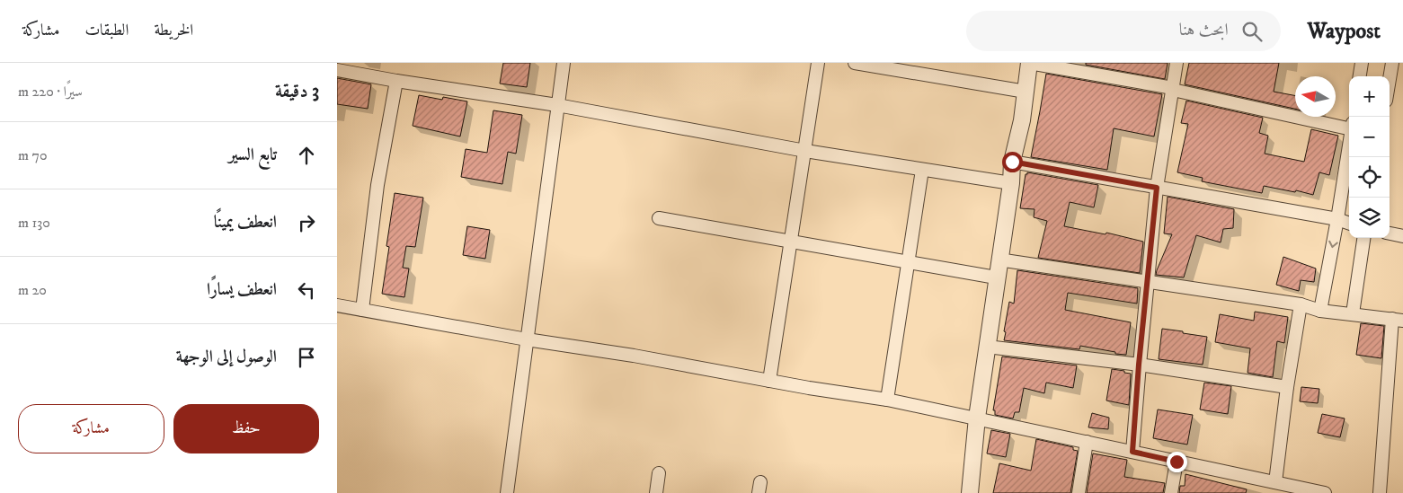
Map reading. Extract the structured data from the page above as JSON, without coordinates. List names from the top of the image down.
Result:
{
  "north": "left",
  "page": {
    "header": "Waypost",
    "search": "ابحث هنا",
    "nav": ["الخريطة", "الطبقات", "مشاركة"],
    "heading": ["3 دقيقة", "سيرًا · 220 m"],
    "map_buttons": ["+", "−"],
    "list": [
      ["تابع السير", "70 m"],
      ["انعطف يمينًا", "130 m"],
      ["انعطف يسارًا", "20 m"],
      "الوصول إلى الوجهة"
    ],
    "buttons": ["حفظ", "مشاركة"]
  }
}
